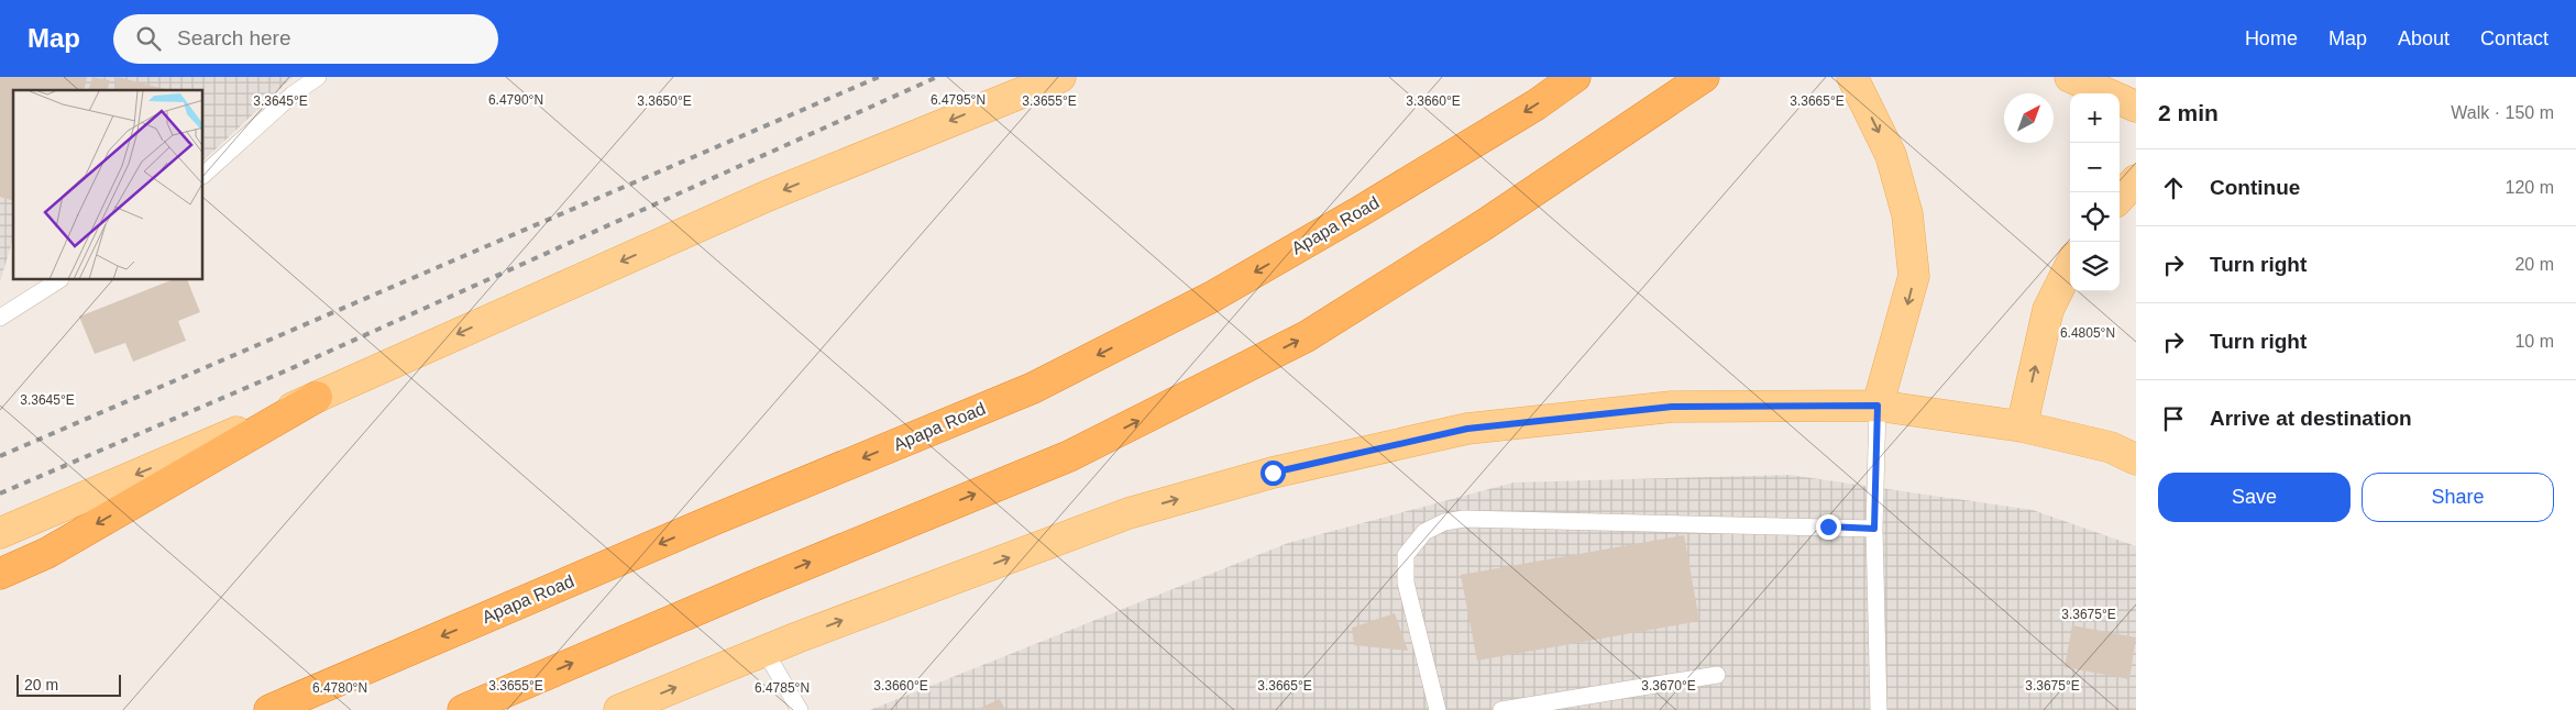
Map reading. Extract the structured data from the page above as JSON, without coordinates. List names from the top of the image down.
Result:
{
  "streets": {
    "highway": ["Apapa Road"]
  },
  "scale_bar": "20 m",
  "north": "top right",
  "page": {
    "header": "Map",
    "search": "Search here",
    "nav": [
      "Home",
      "Map",
      "About",
      "Contact"
    ],
    "heading": ["2 min", "Walk · 150 m"],
    "map_buttons": ["+", "−"],
    "list": [
      ["Continue", "120 m"],
      ["Turn right", "20 m"],
      ["Turn right", "10 m"],
      "Arrive at destination"
    ],
    "buttons": ["Save", "Share"],
    "scale": "20 m"
  },
  "coordinates": [
    "6.4790°N",
    "6.4795°N",
    "3.3665°E",
    "3.3655°E",
    "3.3660°E",
    "3.3645°E",
    "3.3650°E",
    "6.4805°N",
    "3.3675°E",
    "3.3670°E",
    "6.4780°N",
    "6.4785°N"
  ]
}
